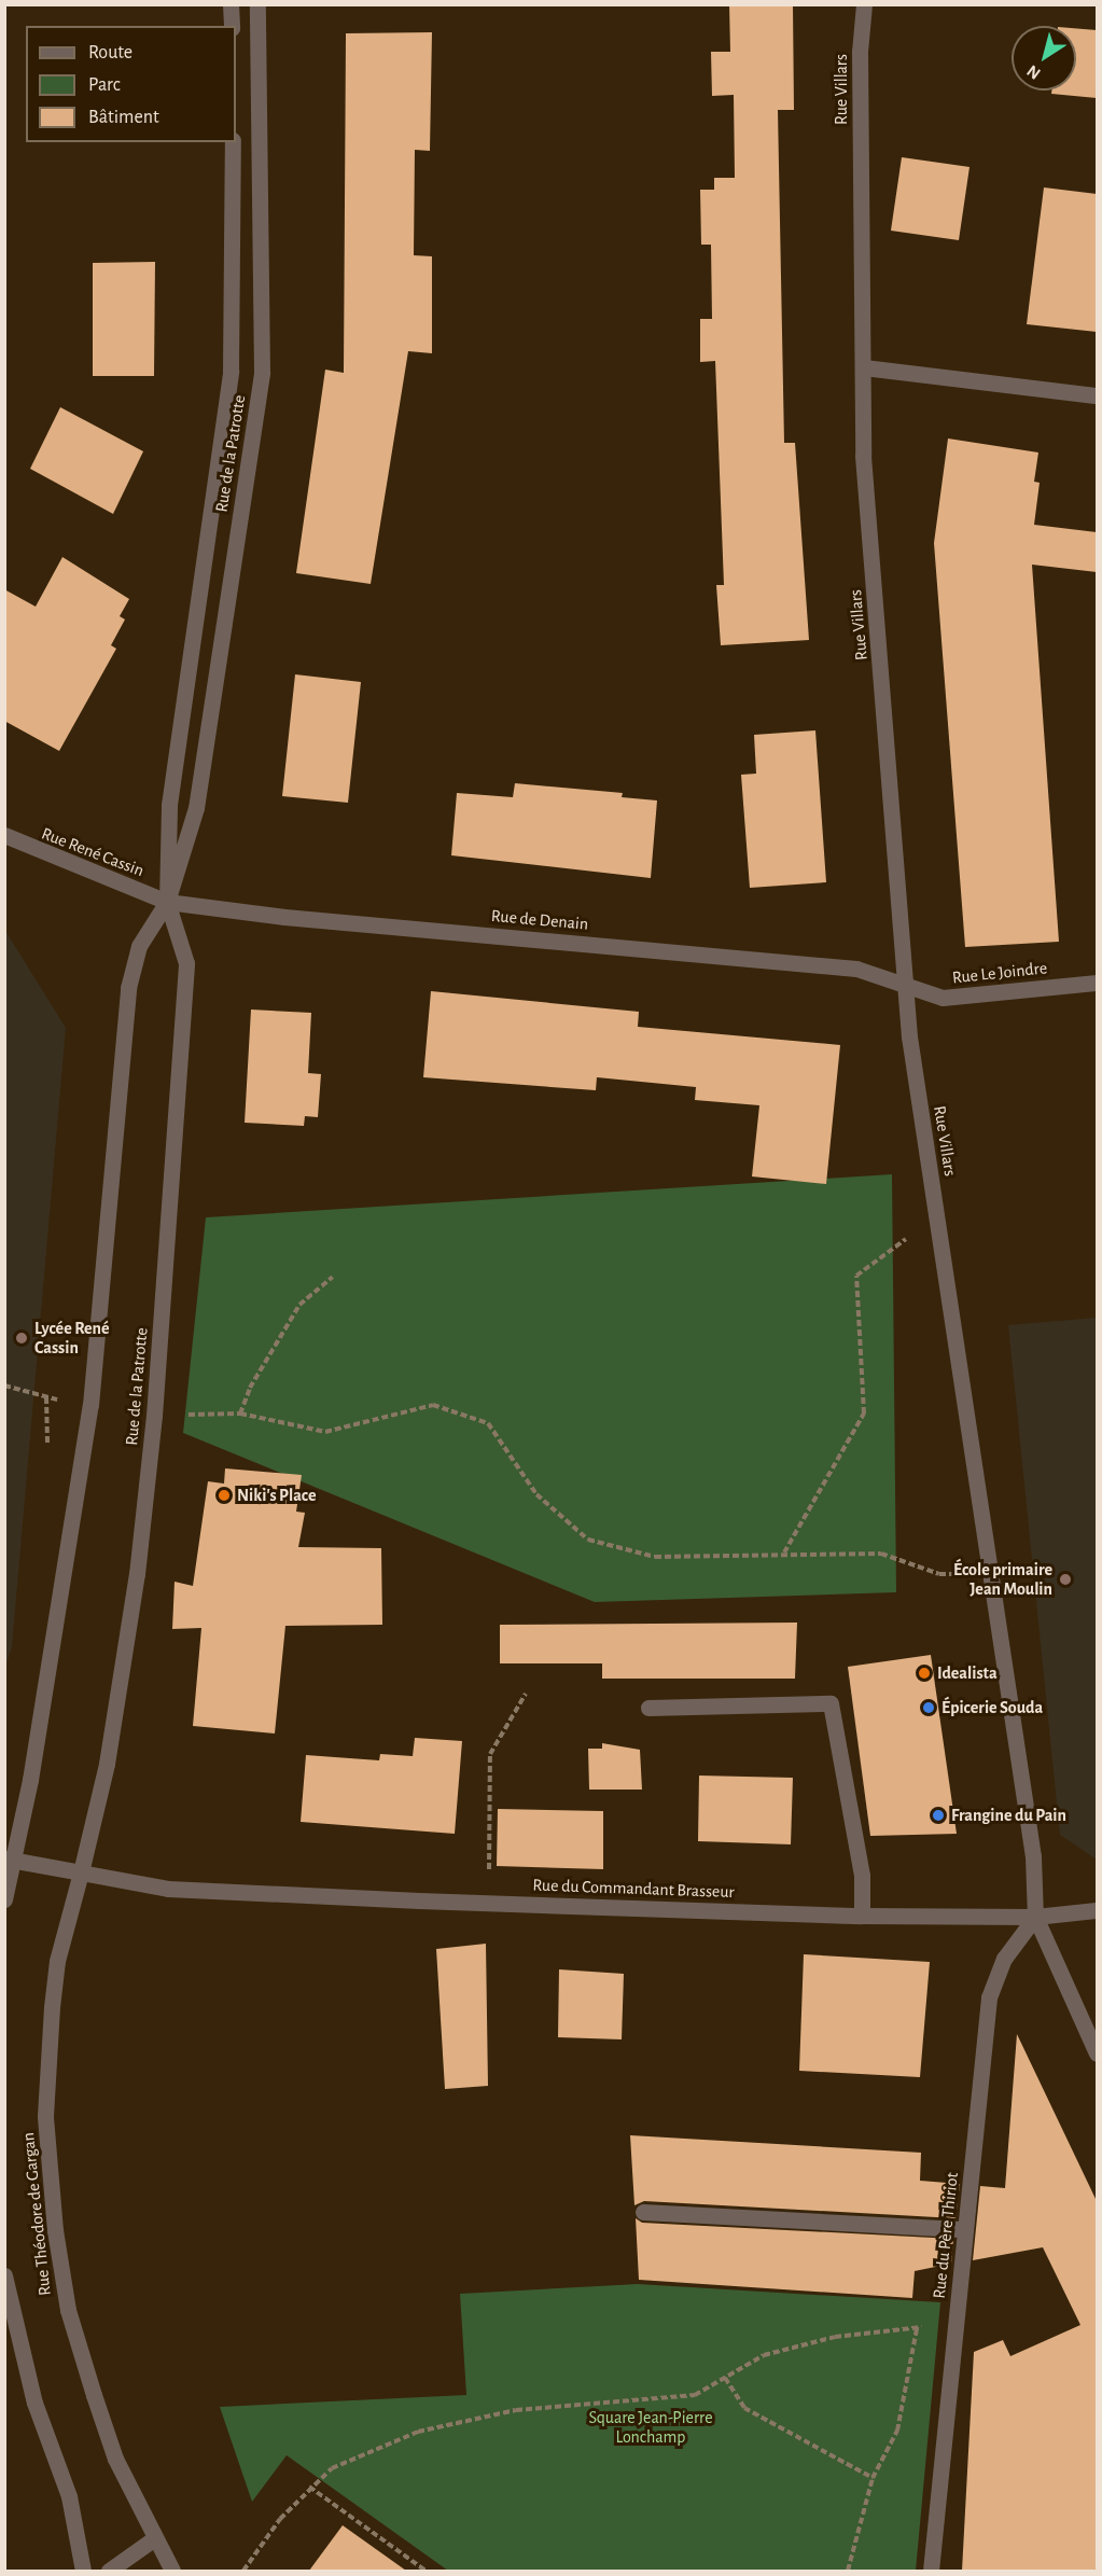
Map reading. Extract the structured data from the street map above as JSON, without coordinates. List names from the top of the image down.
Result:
{
  "streets": {
    "street": [
      "Rue Villars",
      "Rue de la Patrotte",
      "Rue René Cassin",
      "Rue de Denain",
      "Rue Le Joindre",
      "Rue du Commandant Brasseur",
      "Rue Théodore de Gargan",
      "Rue du Père Thiriot"
    ]
  },
  "crossings": [
    ["Rue Villars", "Rue de Denain"],
    ["Rue Villars", "Rue Le Joindre"],
    ["Rue Villars", "Rue du Commandant Brasseur"],
    ["Rue Villars", "Rue du Père Thiriot"],
    ["Rue de la Patrotte", "Rue René Cassin"],
    ["Rue de la Patrotte", "Rue de Denain"],
    ["Rue de la Patrotte", "Rue du Commandant Brasseur"],
    ["Rue de la Patrotte", "Rue Théodore de Gargan"],
    ["Rue René Cassin", "Rue de Denain"],
    ["Rue de Denain", "Rue Le Joindre"],
    ["Rue du Commandant Brasseur", "Rue Théodore de Gargan"],
    ["Rue du Commandant Brasseur", "Rue du Père Thiriot"]
  ],
  "parks": ["Square Jean-Pierre Lonchamp"],
  "places": [
    "Lycée René Cassin",
    "Niki's Place",
    "École primaire Jean Moulin",
    "Idealista",
    "Épicerie Souda",
    "Frangine du Pain"
  ],
  "legend": ["Route", "Parc", "Bâtiment"],
  "north": "bottom left"
}
